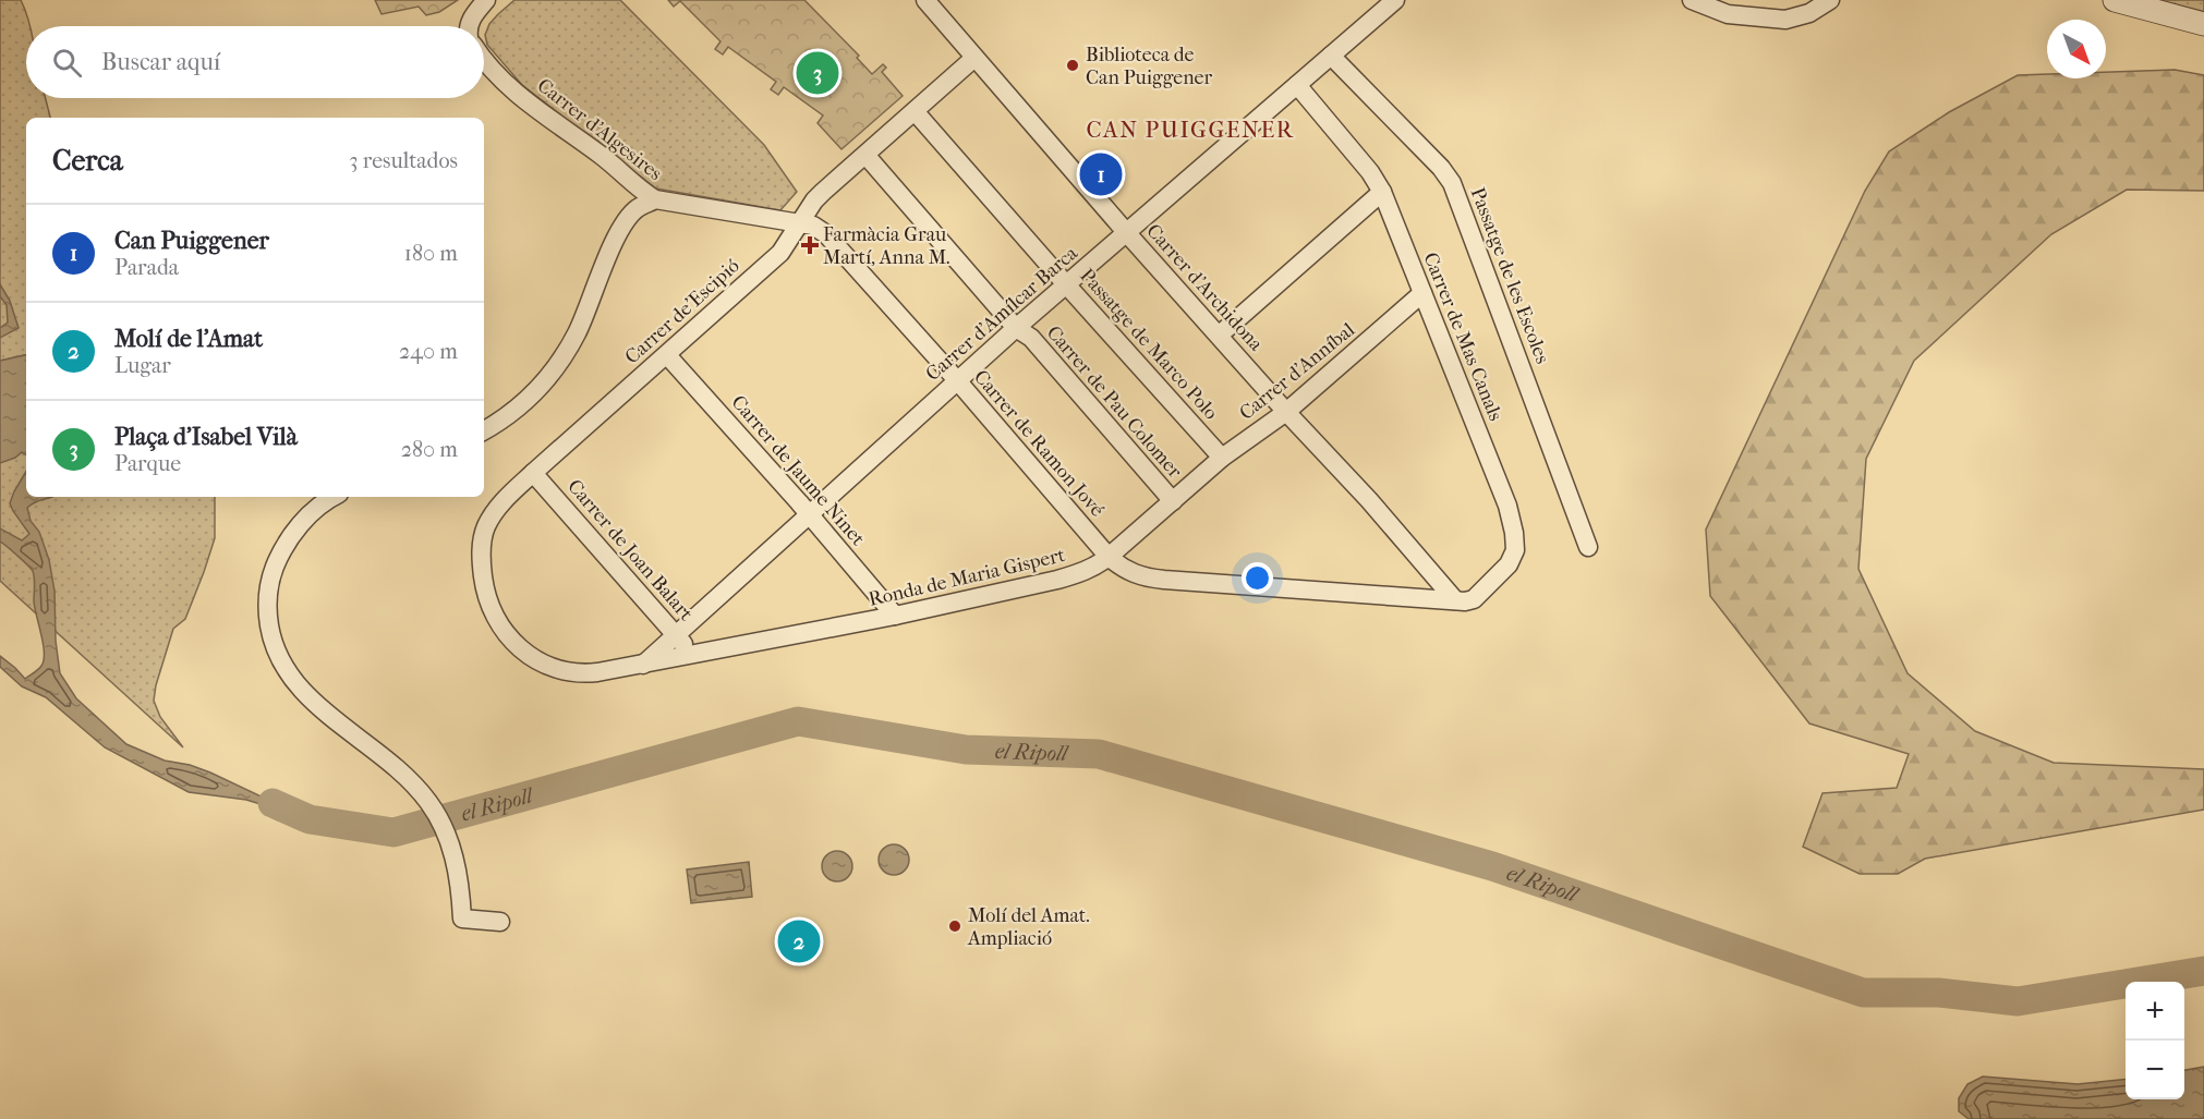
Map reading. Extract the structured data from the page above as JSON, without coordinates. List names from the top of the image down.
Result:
{
  "streets": {
    "street": [
      "Carrer d'Algesires",
      "Passatge de les Escoles",
      "Carrer d'Archidona",
      "Carrer de'Escipió",
      "Carrer d'Amílcar Barca",
      "Carrer de Mas Canals",
      "Passatge de Marco Polo",
      "Carrer d'Anníbal",
      "Carrer de Pau Colomer",
      "Carrer de Ramon Jové",
      "Carrer de Jaume Ninet",
      "Carrer de Joan Balart",
      "Ronda de Maria Gispert"
    ]
  },
  "crossings": [
    ["Carrer d'Algesires", "Carrer de'Escipió"],
    ["Carrer d'Algesires", "Carrer de Ramon Jové"],
    ["Passatge de les Escoles", "Carrer d'Amílcar Barca"],
    ["Carrer d'Archidona", "Carrer de'Escipió"],
    ["Carrer d'Archidona", "Carrer d'Amílcar Barca"],
    ["Carrer d'Archidona", "Carrer de Mas Canals"],
    ["Carrer d'Archidona", "Carrer d'Anníbal"],
    ["Carrer de'Escipió", "Passatge de Marco Polo"],
    ["Carrer de'Escipió", "Carrer de Pau Colomer"],
    ["Carrer de'Escipió", "Carrer de Ramon Jové"],
    ["Carrer de'Escipió", "Carrer de Jaume Ninet"],
    ["Carrer de'Escipió", "Carrer de Joan Balart"],
    ["Carrer de'Escipió", "Ronda de Maria Gispert"],
    ["Carrer d'Amílcar Barca", "Carrer de Mas Canals"],
    ["Carrer d'Amílcar Barca", "Passatge de Marco Polo"],
    ["Carrer d'Amílcar Barca", "Carrer de Pau Colomer"],
    ["Carrer d'Amílcar Barca", "Carrer de Ramon Jové"],
    ["Carrer d'Amílcar Barca", "Carrer de Jaume Ninet"],
    ["Carrer d'Amílcar Barca", "Carrer de Joan Balart"],
    ["Carrer d'Amílcar Barca", "Ronda de Maria Gispert"],
    ["Carrer de Mas Canals", "Carrer d'Anníbal"],
    ["Passatge de Marco Polo", "Carrer d'Anníbal"],
    ["Carrer d'Anníbal", "Carrer de Pau Colomer"],
    ["Carrer d'Anníbal", "Carrer de Ramon Jové"],
    ["Carrer d'Anníbal", "Ronda de Maria Gispert"],
    ["Carrer de Ramon Jové", "Ronda de Maria Gispert"],
    ["Carrer de Jaume Ninet", "Ronda de Maria Gispert"],
    ["Carrer de Joan Balart", "Ronda de Maria Gispert"]
  ],
  "districts": ["CAN PUIGGENER"],
  "water": ["el Ripoll"],
  "places": {
    "other": ["Biblioteca de Can Puiggener", "Molí del Amat. Ampliació"],
    "health": ["Farmàcia Grau Martí, Anna M."]
  },
  "north": "bottom right",
  "page": {
    "search": "Buscar aquí",
    "pins": ["3", "1", "2"],
    "heading": ["Cerca", "3 resultados"],
    "list": [
      {
        "mark": "1",
        "name": "Can Puiggener",
        "note": "Parada",
        "value": "180 m"
      },
      {
        "mark": "2",
        "name": "Molí de l'Amat",
        "note": "Lugar",
        "value": "240 m"
      },
      {
        "mark": "3",
        "name": "Plaça d'Isabel Vilà",
        "note": "Parque",
        "value": "280 m"
      }
    ],
    "map_buttons": ["+", "−"]
  }
}
